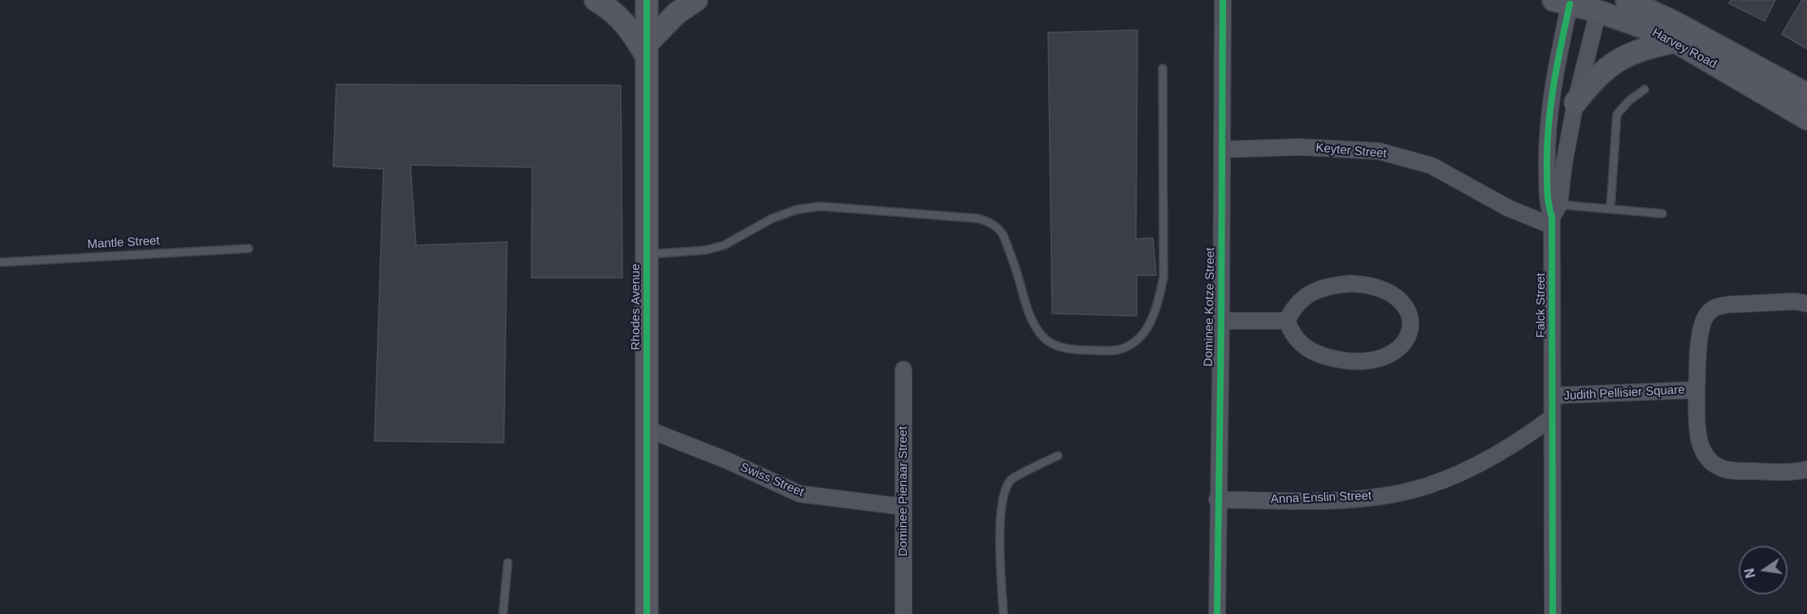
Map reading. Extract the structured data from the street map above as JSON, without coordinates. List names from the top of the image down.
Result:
{
  "streets": {
    "main road": ["Harvey Road", "Rhodes Avenue"],
    "street": [
      "Keyter Street",
      "Falck Street",
      "Dominee Kotze Street",
      "Judith Pellisier Square",
      "Swiss Street",
      "Dominee Pienaar Street",
      "Anna Enslin Street"
    ],
    "lane": ["Mantle Street"]
  },
  "crossings": [
    ["Harvey Road", "Falck Street"],
    ["Keyter Street", "Falck Street"],
    ["Keyter Street", "Dominee Kotze Street"],
    ["Falck Street", "Judith Pellisier Square"],
    ["Falck Street", "Anna Enslin Street"],
    ["Rhodes Avenue", "Swiss Street"],
    ["Dominee Kotze Street", "Anna Enslin Street"],
    ["Swiss Street", "Dominee Pienaar Street"]
  ],
  "north": "left"
}
